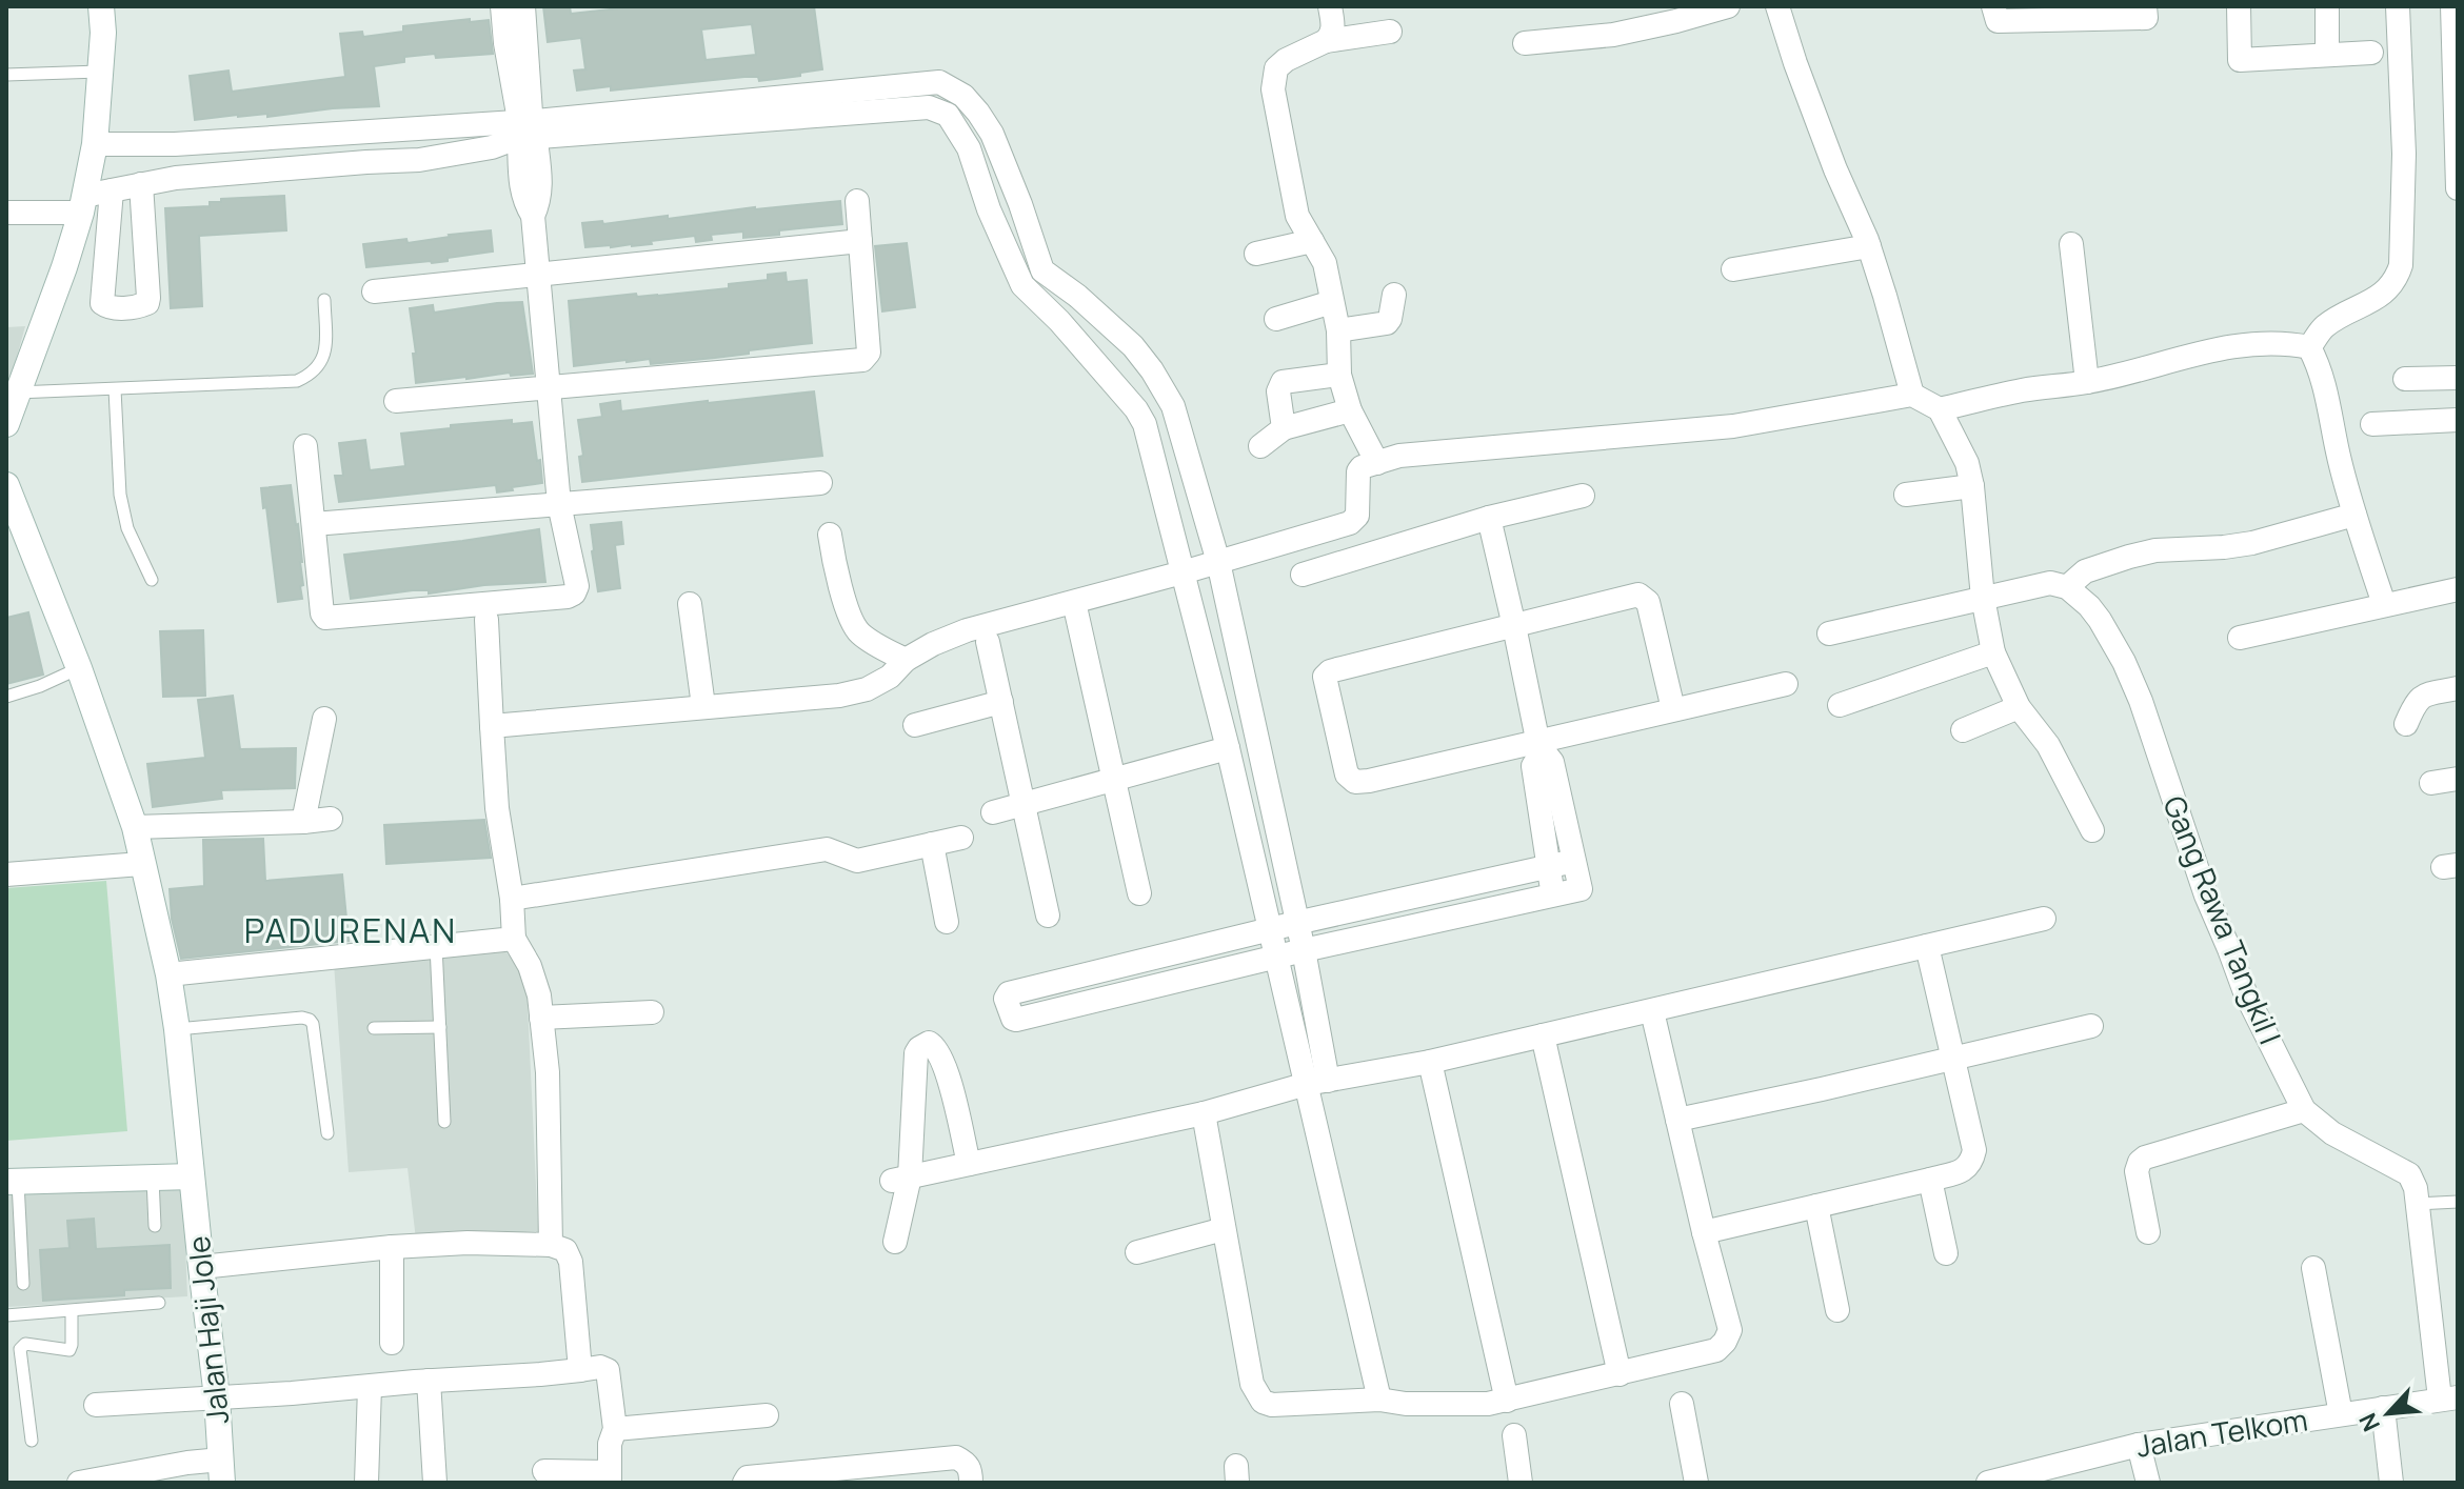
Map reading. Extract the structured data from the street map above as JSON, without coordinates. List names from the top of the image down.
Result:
{
  "streets": {
    "main road": ["Jalan Haji Jole"],
    "street": ["Gang Rawa Tangkil I", "Jalan Telkom"]
  },
  "crossings": [
    ["Gang Rawa Tangkil I", "Jalan Telkom"]
  ],
  "districts": ["PADURENAN"],
  "north": "bottom left"
}
